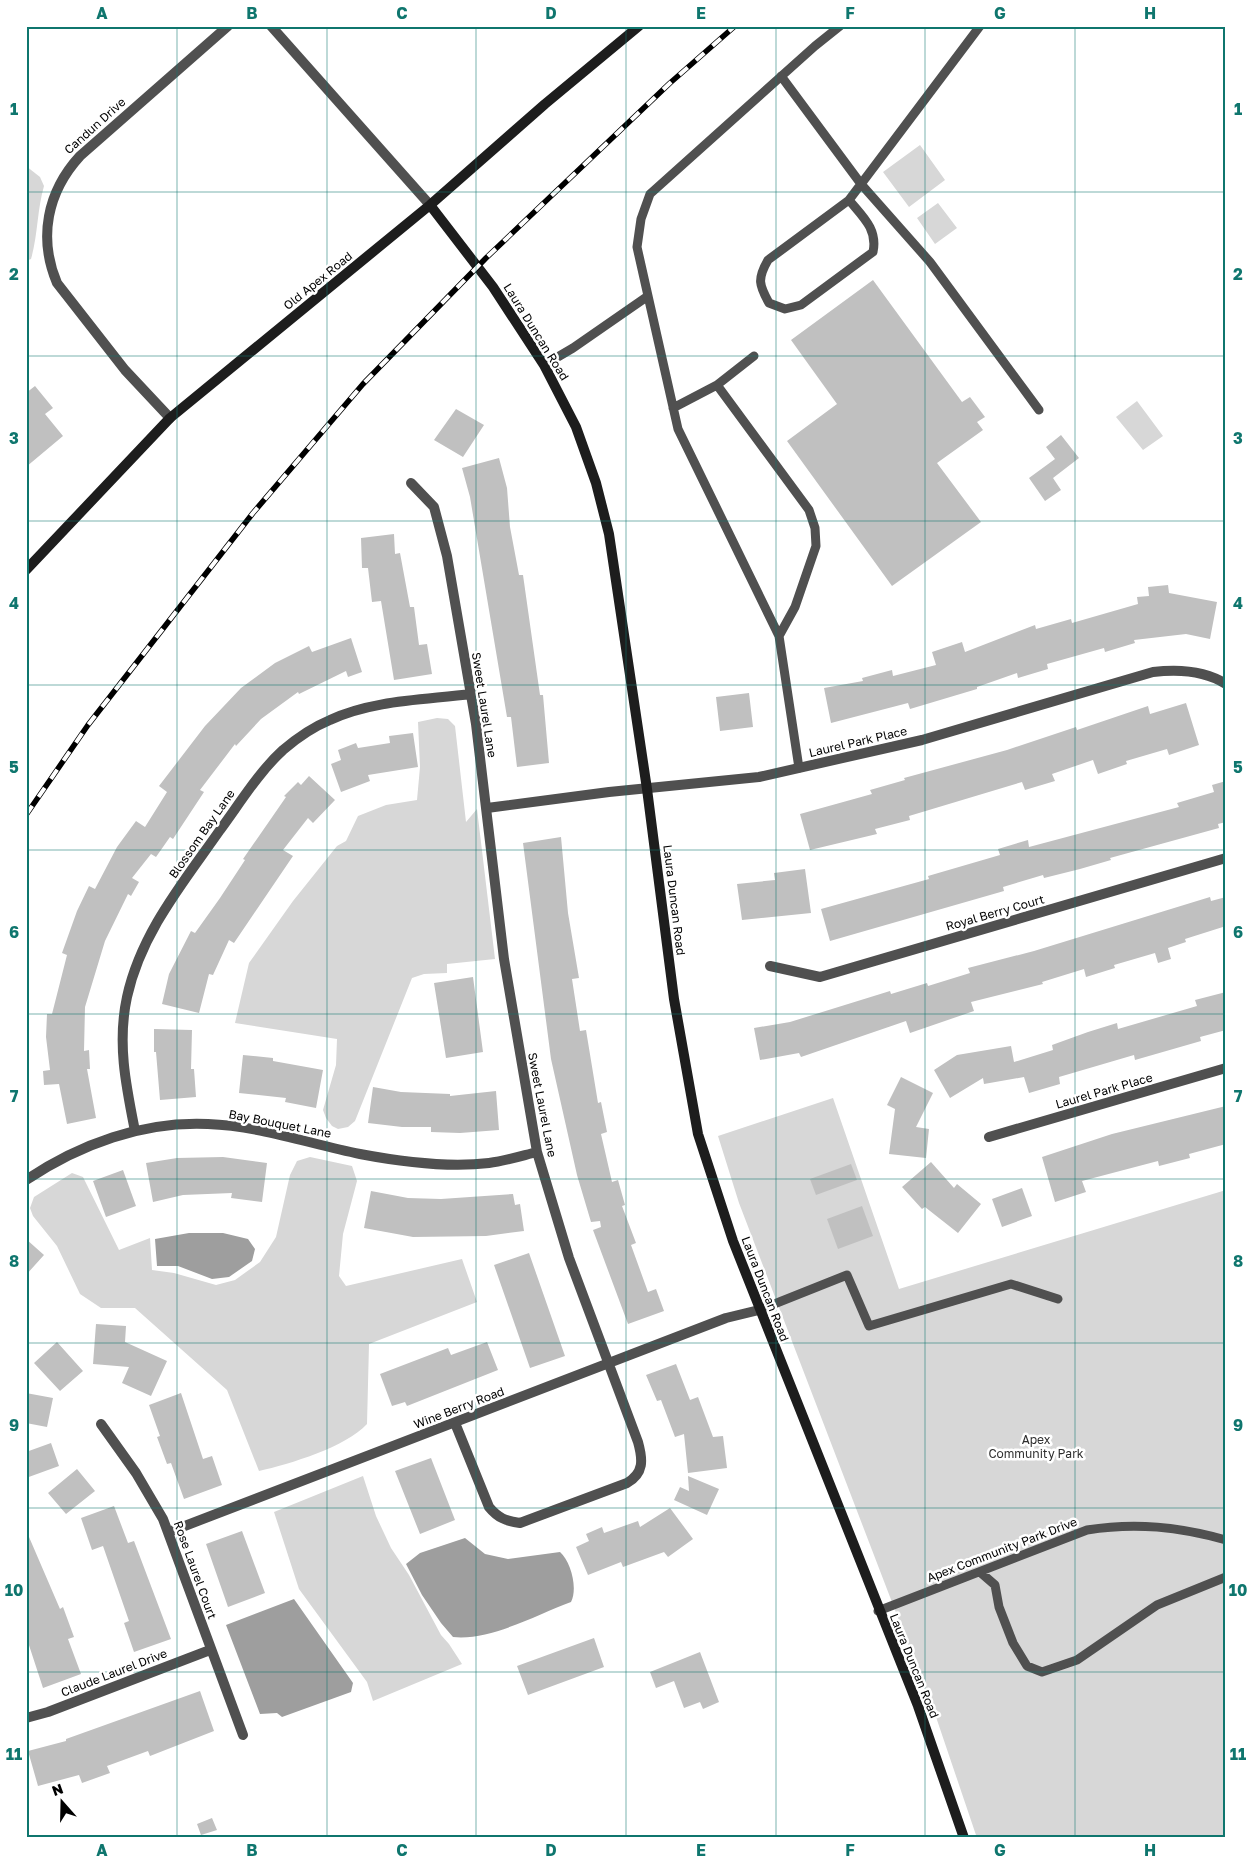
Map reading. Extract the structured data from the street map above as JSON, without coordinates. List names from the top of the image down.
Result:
{
  "streets": {
    "street": [
      "Candun Drive",
      "Old Apex Road",
      "Laura Duncan Road",
      "Sweet Laurel Lane",
      "Laurel Park Place",
      "Blossom Bay Lane",
      "Royal Berry Court",
      "Bay Bouquet Lane",
      "Wine Berry Road",
      "Rose Laurel Court",
      "Claude Laurel Drive"
    ],
    "lane": ["Apex Community Park Drive"]
  },
  "crossings": [
    ["Candun Drive", "Old Apex Road"],
    ["Old Apex Road", "Laura Duncan Road"],
    ["Laura Duncan Road", "Laurel Park Place"],
    ["Laura Duncan Road", "Wine Berry Road"],
    ["Laura Duncan Road", "Apex Community Park Drive"],
    ["Sweet Laurel Lane", "Laurel Park Place"],
    ["Sweet Laurel Lane", "Blossom Bay Lane"],
    ["Sweet Laurel Lane", "Bay Bouquet Lane"],
    ["Sweet Laurel Lane", "Wine Berry Road"],
    ["Blossom Bay Lane", "Bay Bouquet Lane"],
    ["Wine Berry Road", "Rose Laurel Court"],
    ["Rose Laurel Court", "Claude Laurel Drive"]
  ],
  "parks": ["Apex Community Park"],
  "north": "top",
  "grid": {
    "columns": [
      "A",
      "B",
      "C",
      "D",
      "E",
      "F",
      "G",
      "H"
    ],
    "rows": [
      "1",
      "2",
      "3",
      "4",
      "5",
      "6",
      "7",
      "8",
      "9",
      "10",
      "11"
    ]
  }
}
